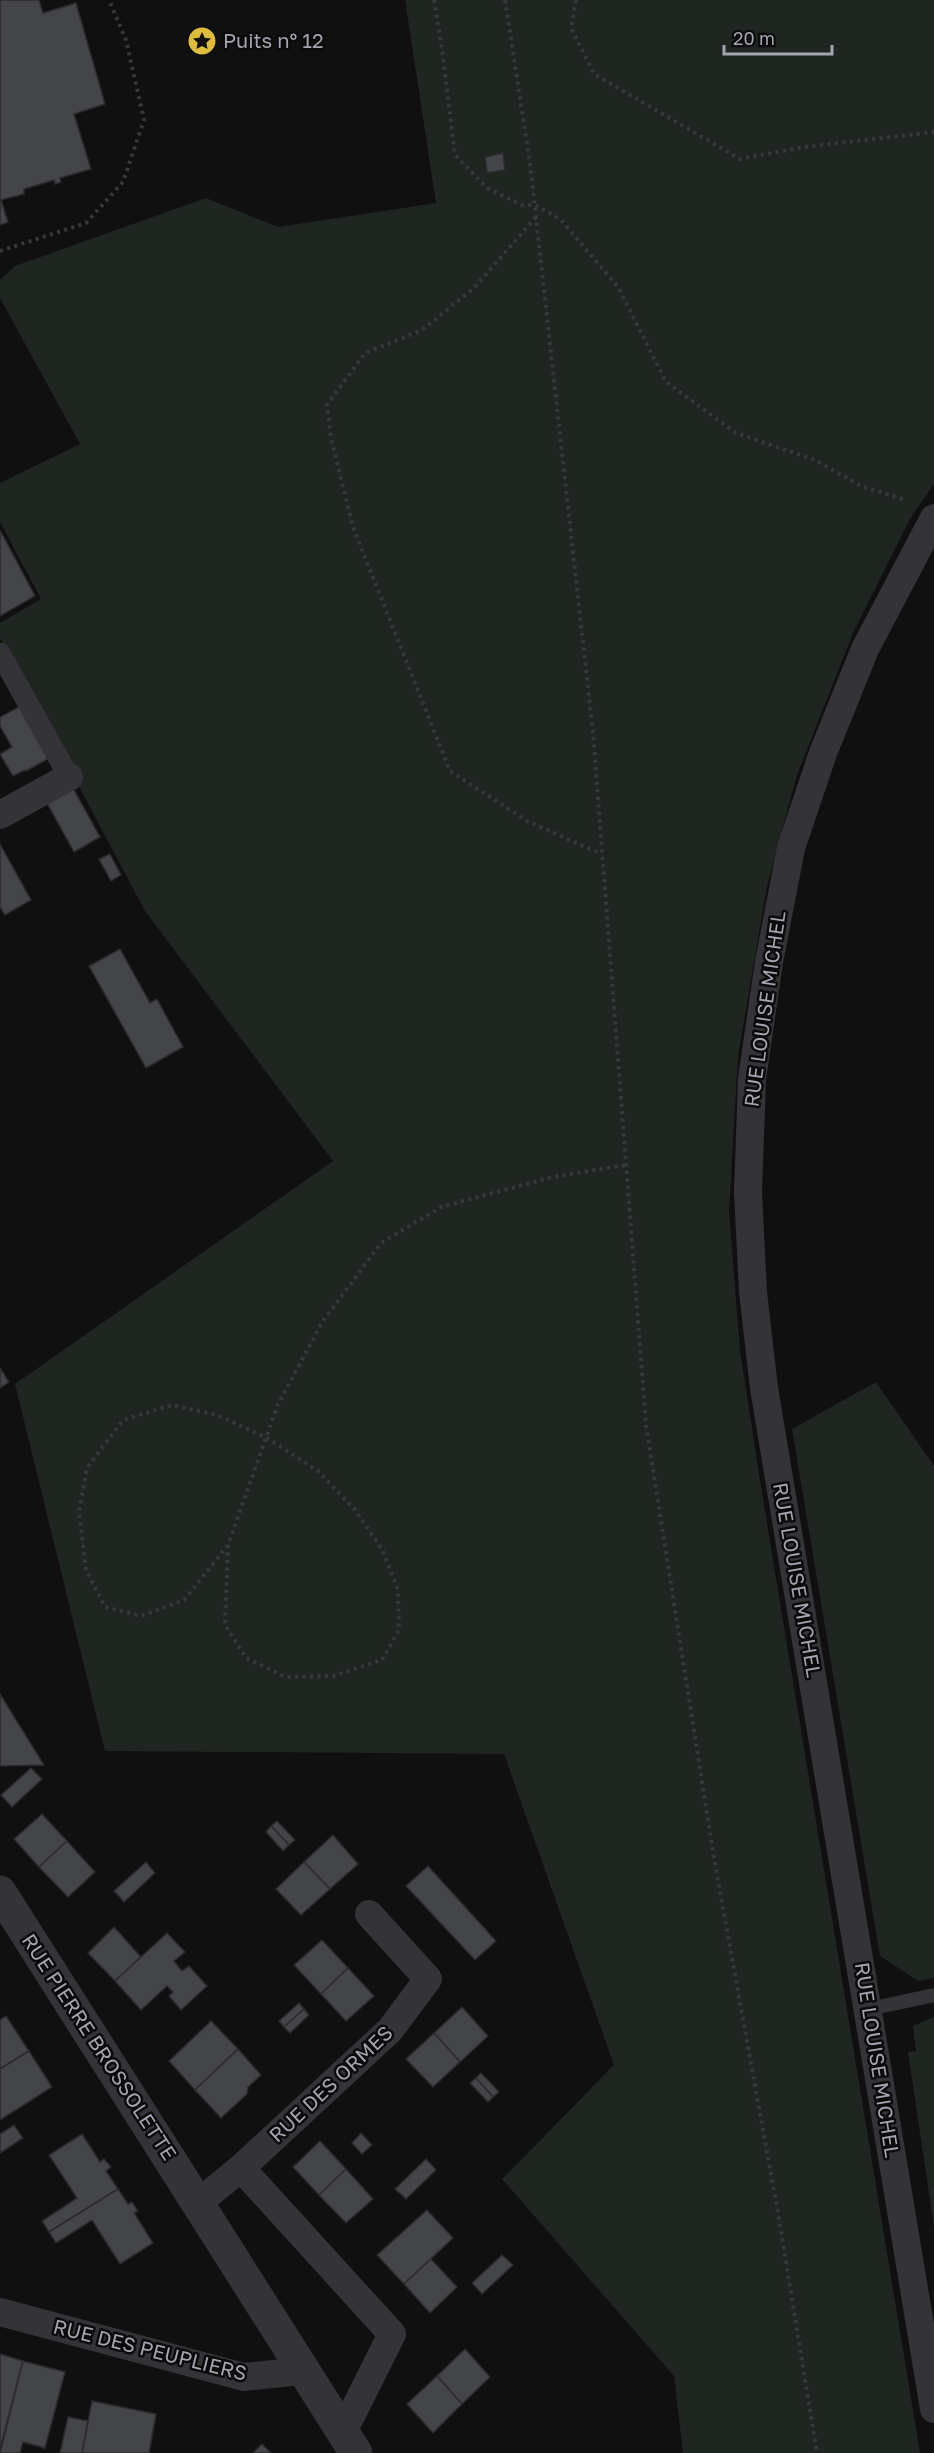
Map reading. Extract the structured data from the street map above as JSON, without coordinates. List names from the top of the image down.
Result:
{
  "streets": {
    "street": [
      "RUE LOUISE MICHEL",
      "RUE PIERRE BROSSOLETTE",
      "RUE DES ORMES",
      "RUE DES PEUPLIERS"
    ]
  },
  "crossings": [
    ["RUE PIERRE BROSSOLETTE", "RUE DES ORMES"],
    ["RUE PIERRE BROSSOLETTE", "RUE DES PEUPLIERS"]
  ],
  "places": {
    "place": ["Puits n° 12"]
  },
  "scale_bar": "20 m"
}
